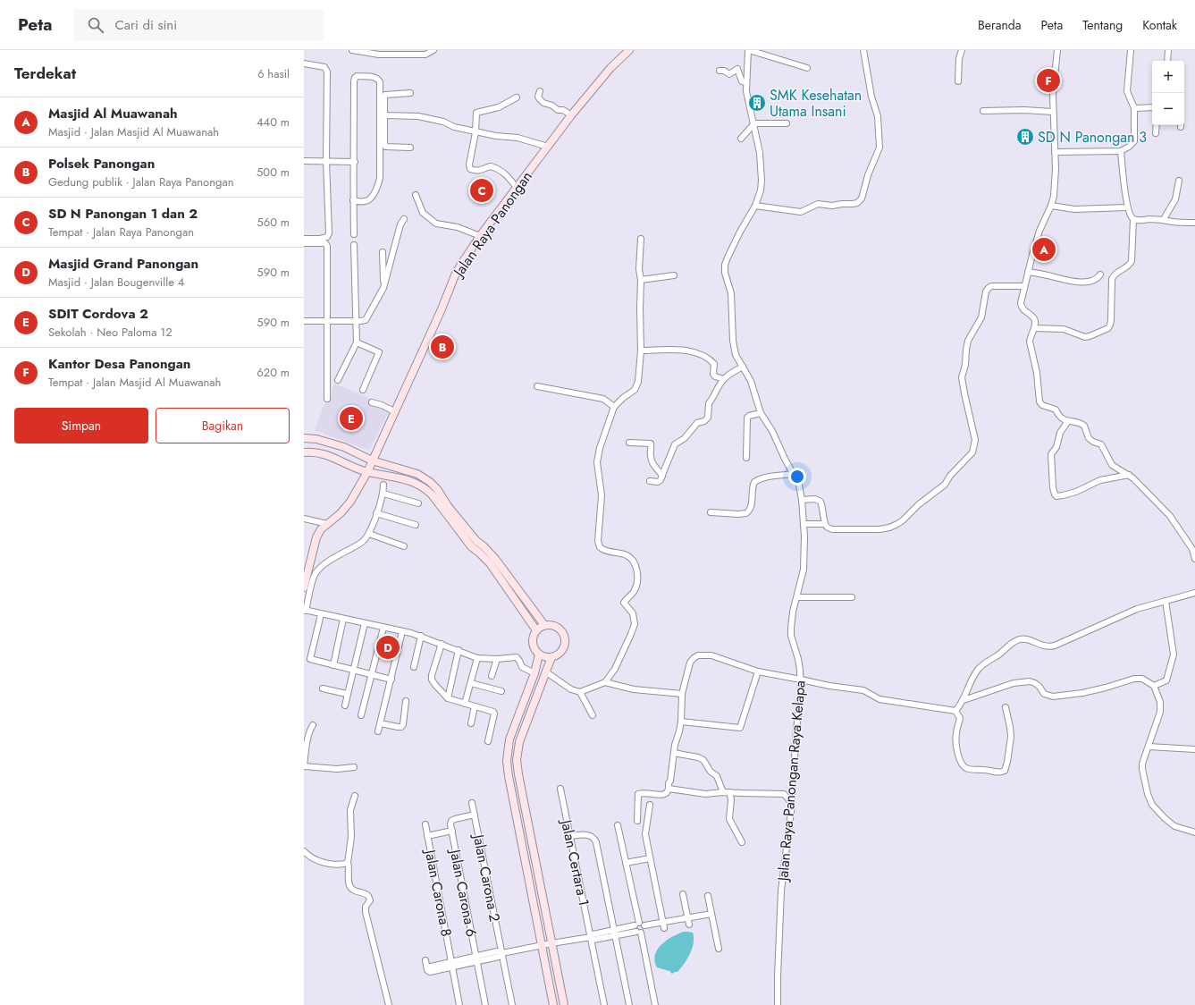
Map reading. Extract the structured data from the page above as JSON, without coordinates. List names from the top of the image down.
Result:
{
  "streets": {
    "street": [
      "Jalan Raya Panongan",
      "Jalan Raya Panongan Raya Kelapa",
      "Jalan Certara 1",
      "Jalan Carona 2",
      "Jalan Carona 8",
      "Jalan Carona 6"
    ]
  },
  "places": {
    "building": ["SMK Kesehatan Utama Insani", "SD N Panongan 3"]
  },
  "page": {
    "header": "Peta",
    "search": "Cari di sini",
    "nav": [
      "Beranda",
      "Peta",
      "Tentang",
      "Kontak"
    ],
    "heading": ["Terdekat", "6 hasil"],
    "map_buttons": ["+", "−"],
    "pins": [
      "F",
      "C",
      "A",
      "B",
      "E",
      "D"
    ],
    "list": [
      {
        "mark": "A",
        "name": "Masjid Al Muawanah",
        "note": "Masjid · Jalan Masjid Al Muawanah",
        "value": "440 m"
      },
      {
        "mark": "B",
        "name": "Polsek Panongan",
        "note": "Gedung publik · Jalan Raya Panongan",
        "value": "500 m"
      },
      {
        "mark": "C",
        "name": "SD N Panongan 1 dan 2",
        "note": "Tempat · Jalan Raya Panongan",
        "value": "560 m"
      },
      {
        "mark": "D",
        "name": "Masjid Grand Panongan",
        "note": "Masjid · Jalan Bougenville 4",
        "value": "590 m"
      },
      {
        "mark": "E",
        "name": "SDIT Cordova 2",
        "note": "Sekolah · Neo Paloma 12",
        "value": "590 m"
      },
      {
        "mark": "F",
        "name": "Kantor Desa Panongan",
        "note": "Tempat · Jalan Masjid Al Muawanah",
        "value": "620 m"
      }
    ],
    "buttons": ["Simpan", "Bagikan"]
  }
}
